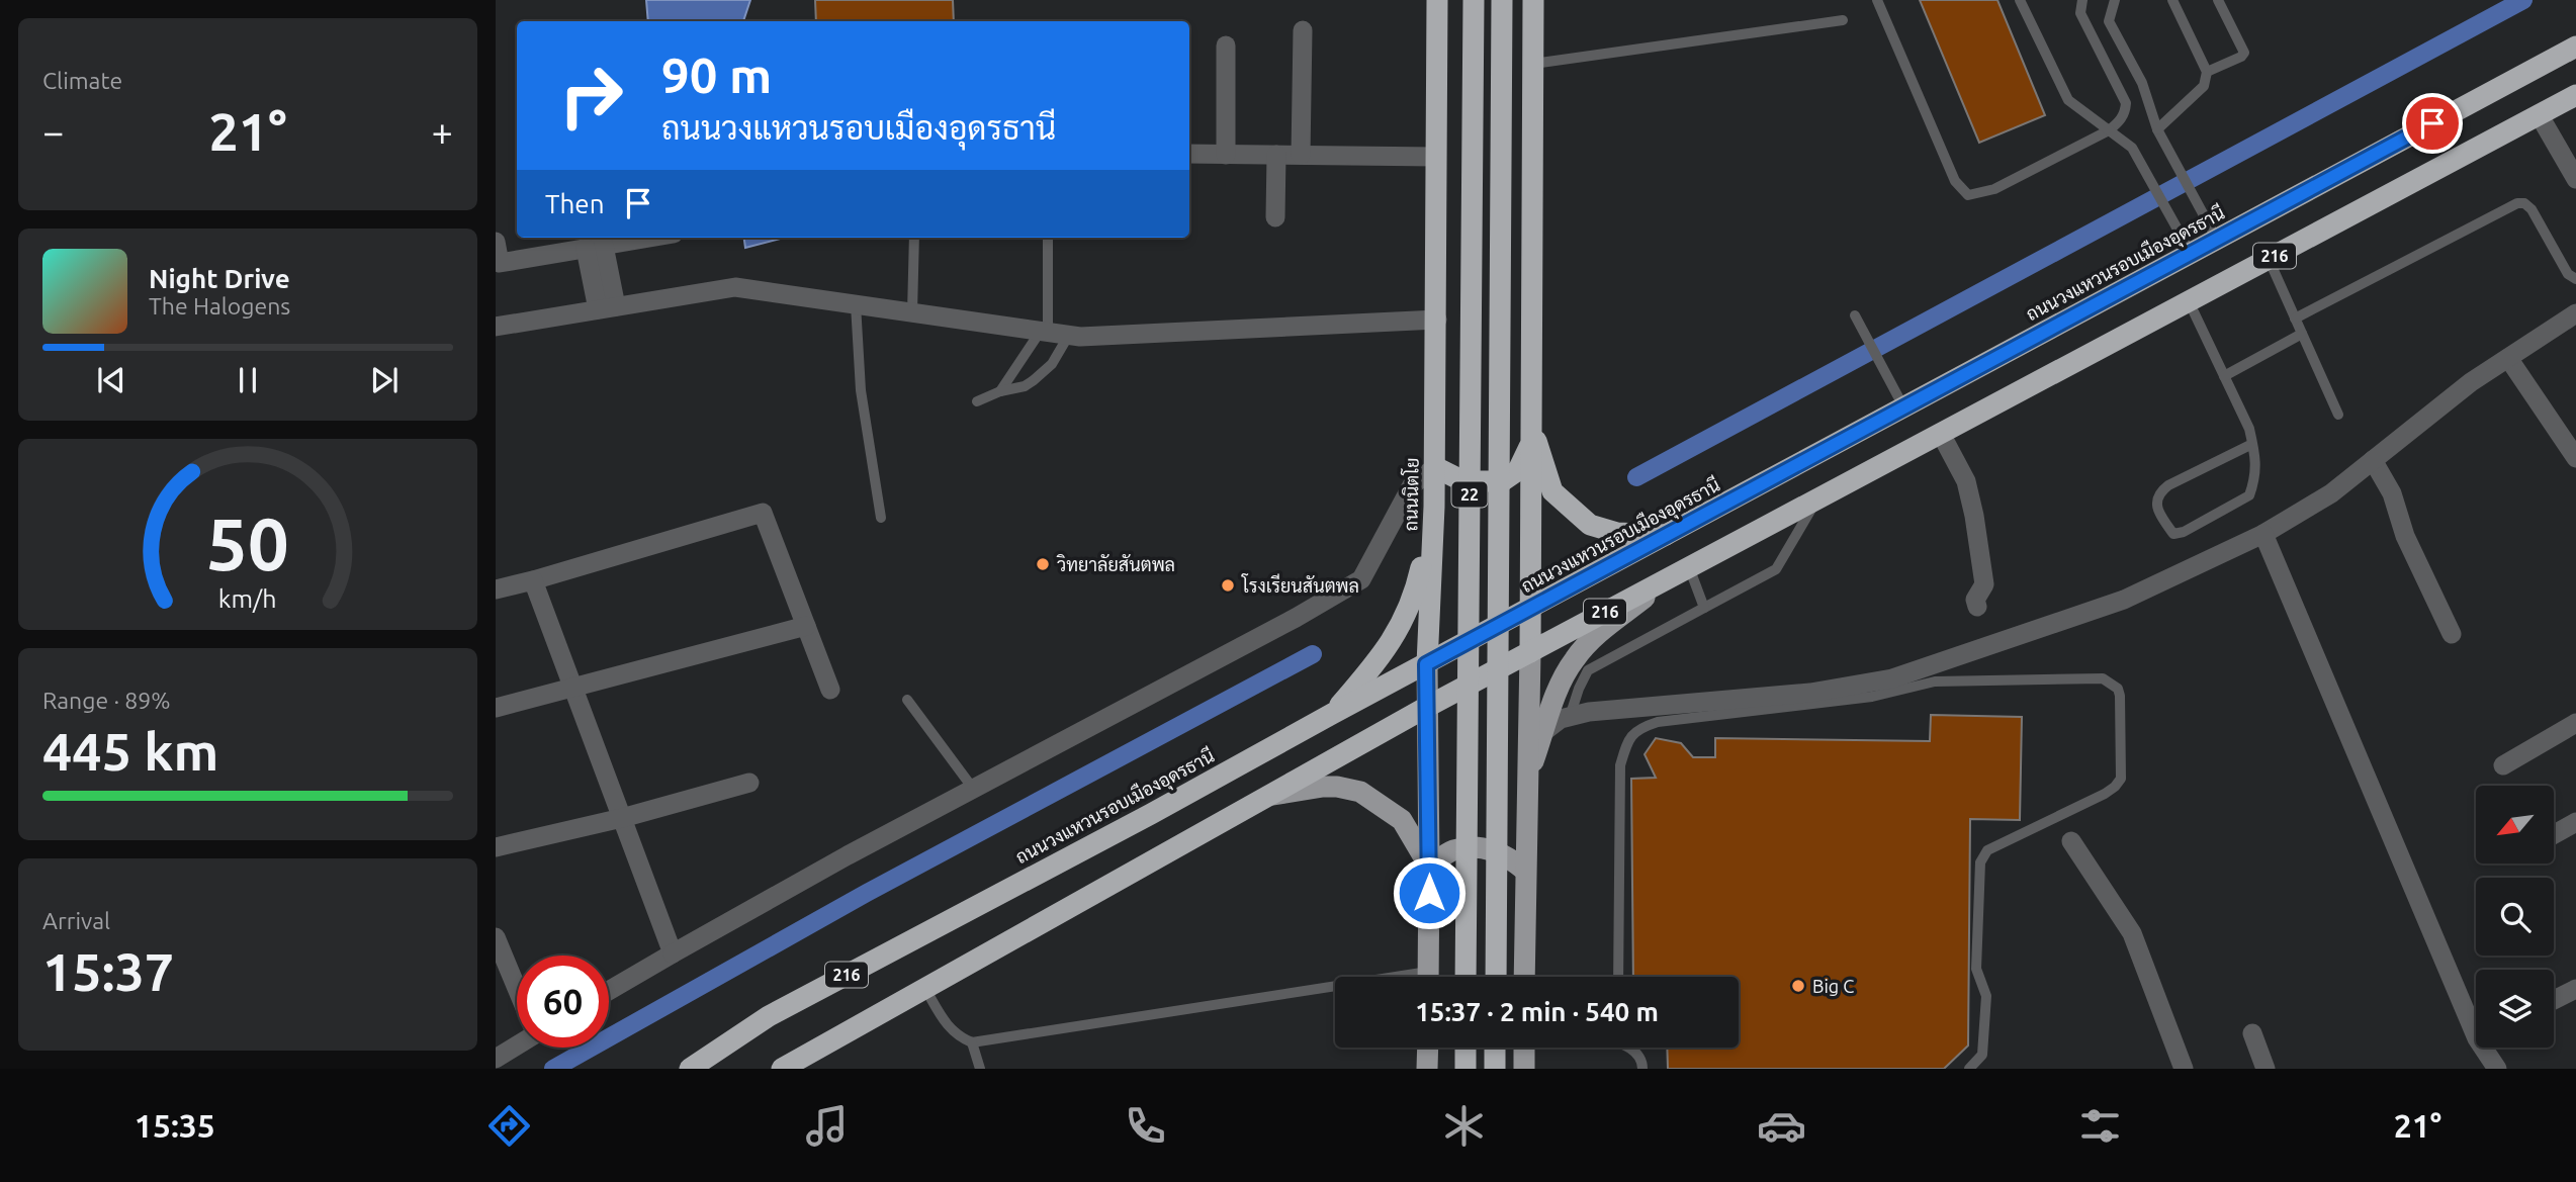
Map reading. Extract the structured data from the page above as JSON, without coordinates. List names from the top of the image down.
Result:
{
  "streets": {
    "highway": [
      "216",
      "ถนนวงแหวนรอบเมืองอุดรธานี",
      "ถนนนิตโย",
      "22"
    ]
  },
  "crossings": [
    ["216", "ถนนนิตโย"],
    ["ถนนวงแหวนรอบเมืองอุดรธานี", "ถนนนิตโย"]
  ],
  "places": ["วิทยาลัยสันตพล", "โรงเรียนสันตพล", "Big C"],
  "north": "bottom left",
  "page": {
    "tile": [
      "Climate",
      ["Range · 89%", "445 km"],
      ["Arrival", "15:37"]
    ],
    "turn": ["90 m", "ถนนวงแหวนรอบเมืองอุดรธานี"],
    "heat": ["−", "21°", "+"],
    "then": "Then",
    "song": ["Night Drive", "The Halogens"],
    "limit": "60",
    "trip": "15:37 · 2 min · 540 m",
    "tabs": ["15:35", "21°"],
    "gauge": ["50", "km/h"]
  }
}
